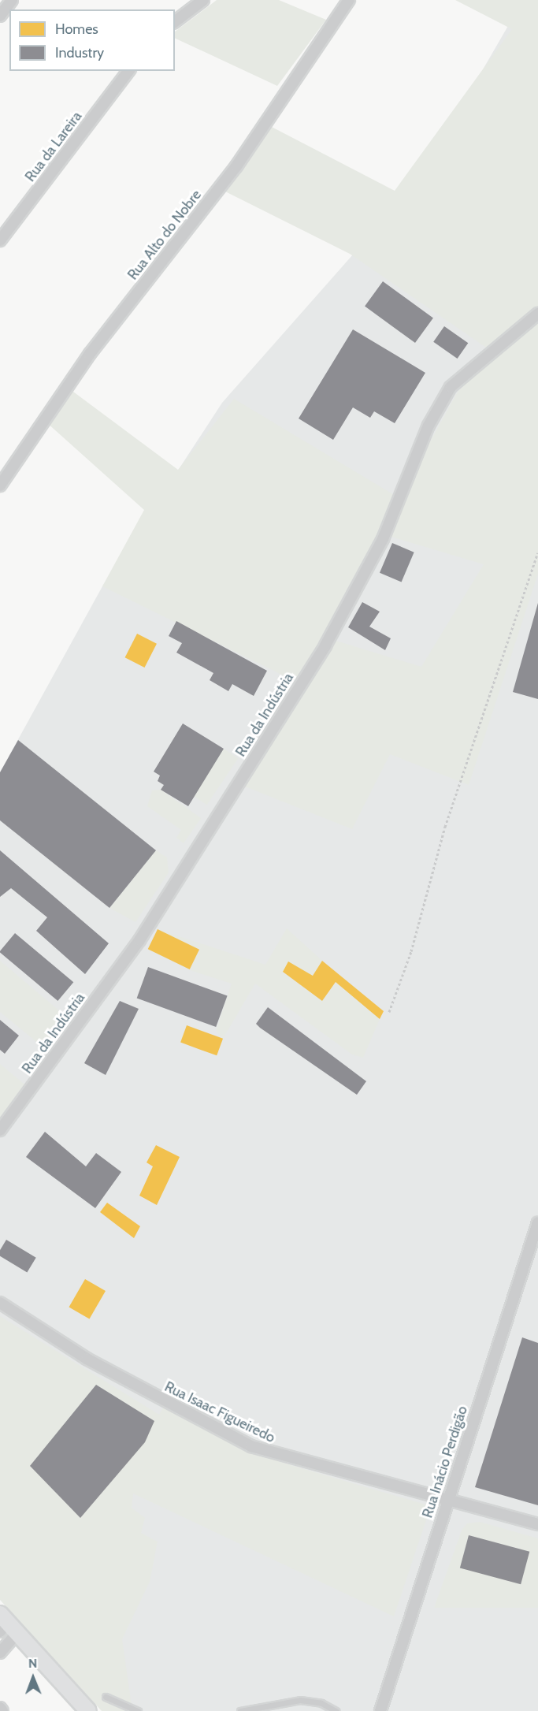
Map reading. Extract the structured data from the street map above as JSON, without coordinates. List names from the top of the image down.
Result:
{
  "streets": {
    "street": [
      "Rua da Lareira",
      "Rua Alto do Nobre",
      "Rua da Indústria",
      "Rua Isaac Figueiredo",
      "Rua Inácio Perdigão"
    ]
  },
  "crossings": [
    ["Rua Isaac Figueiredo", "Rua Inácio Perdigão"]
  ],
  "legend": ["Homes", "Industry"],
  "north": "top"
}
